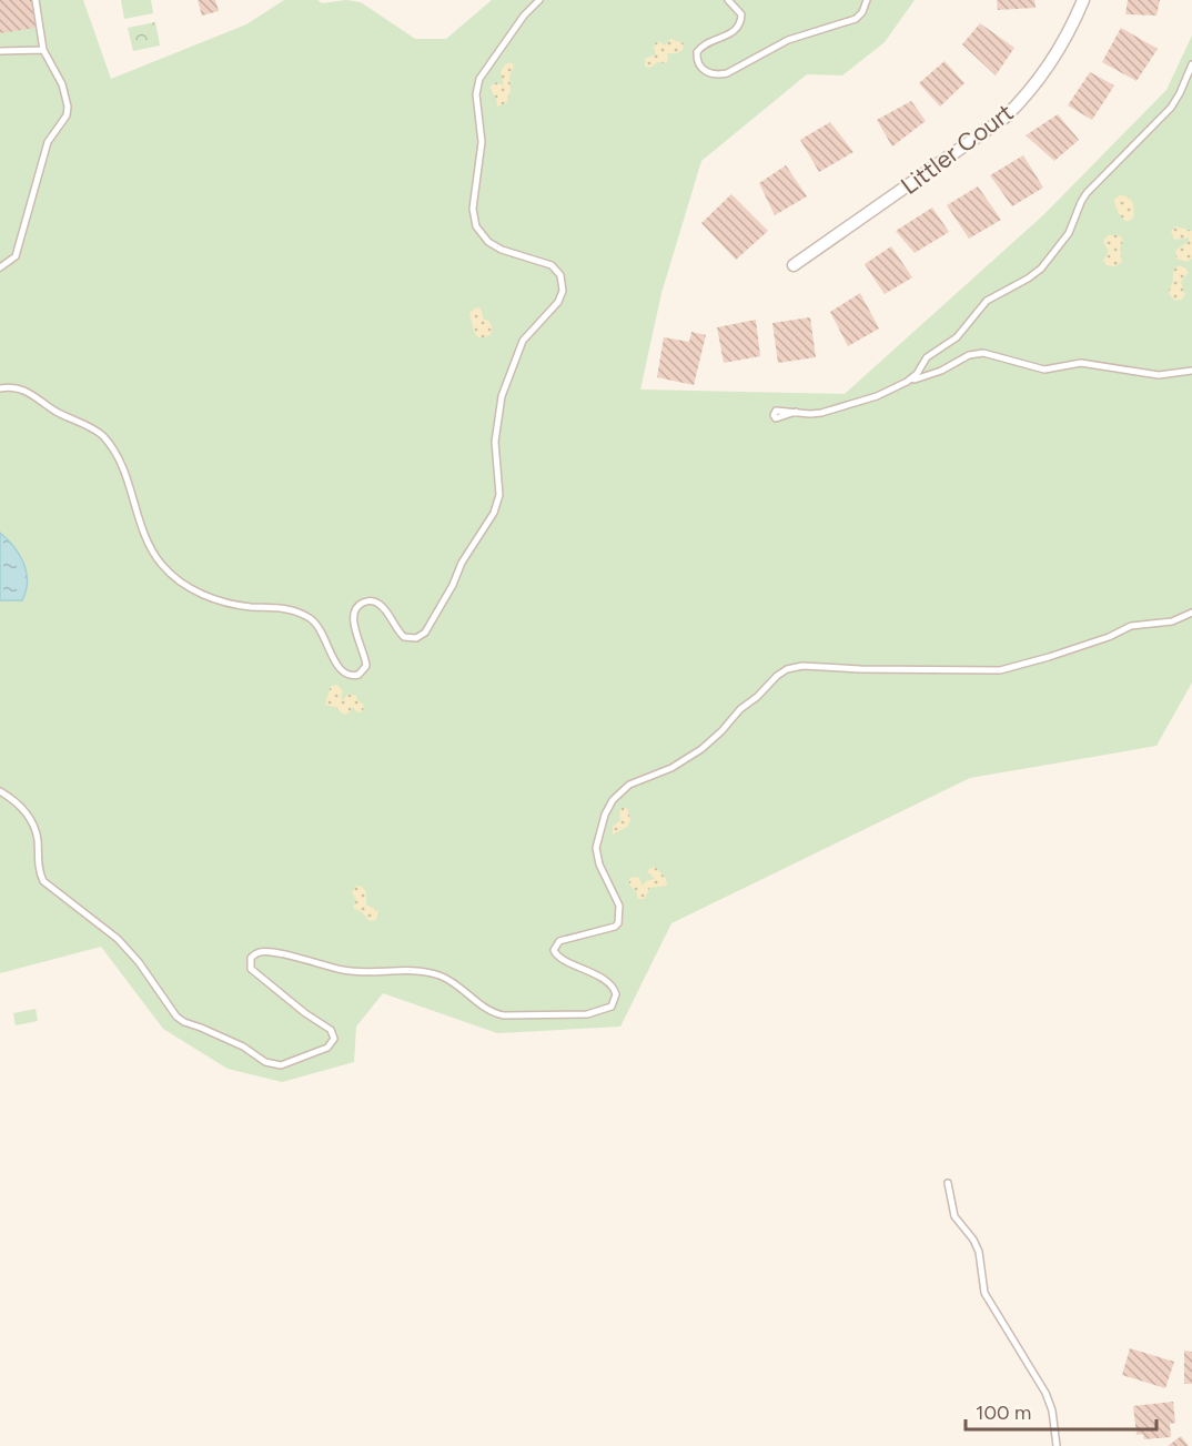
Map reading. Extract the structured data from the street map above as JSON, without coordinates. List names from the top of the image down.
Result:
{
  "streets": {
    "street": ["Littler Court"]
  },
  "scale_bar": "100 m"
}
